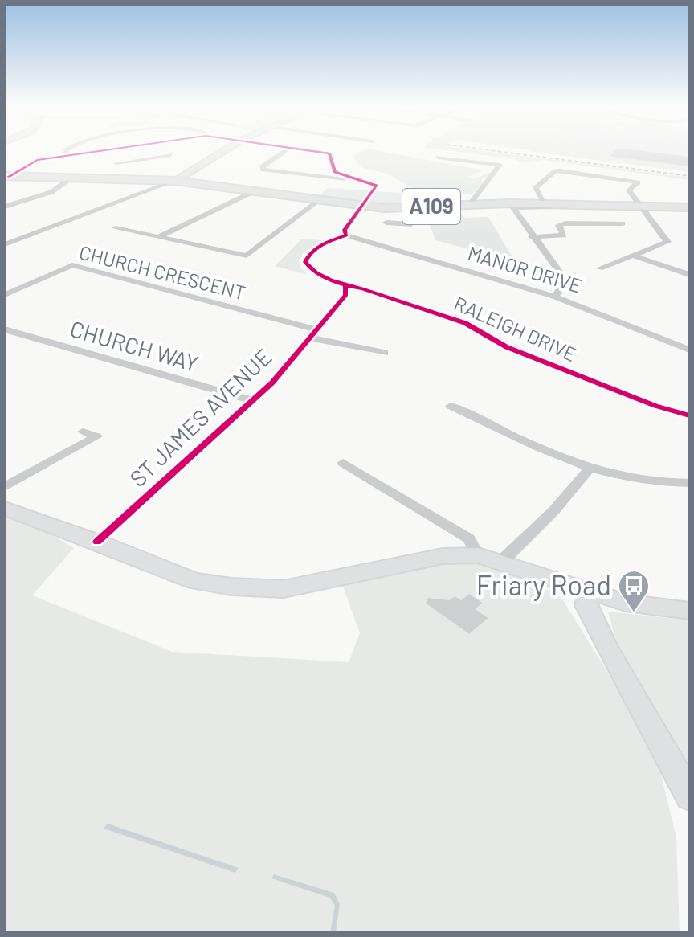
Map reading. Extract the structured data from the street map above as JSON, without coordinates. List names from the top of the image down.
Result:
{
  "streets": {
    "main road": ["A109"],
    "street": [
      "MANOR DRIVE",
      "CHURCH CRESCENT",
      "RALEIGH DRIVE",
      "CHURCH WAY",
      "ST JAMES AVENUE"
    ]
  },
  "crossings": [
    ["MANOR DRIVE", "RALEIGH DRIVE"],
    ["CHURCH CRESCENT", "ST JAMES AVENUE"],
    ["RALEIGH DRIVE", "ST JAMES AVENUE"],
    ["CHURCH WAY", "ST JAMES AVENUE"]
  ],
  "places": {
    "bus stop": ["Friary Road"]
  }
}
